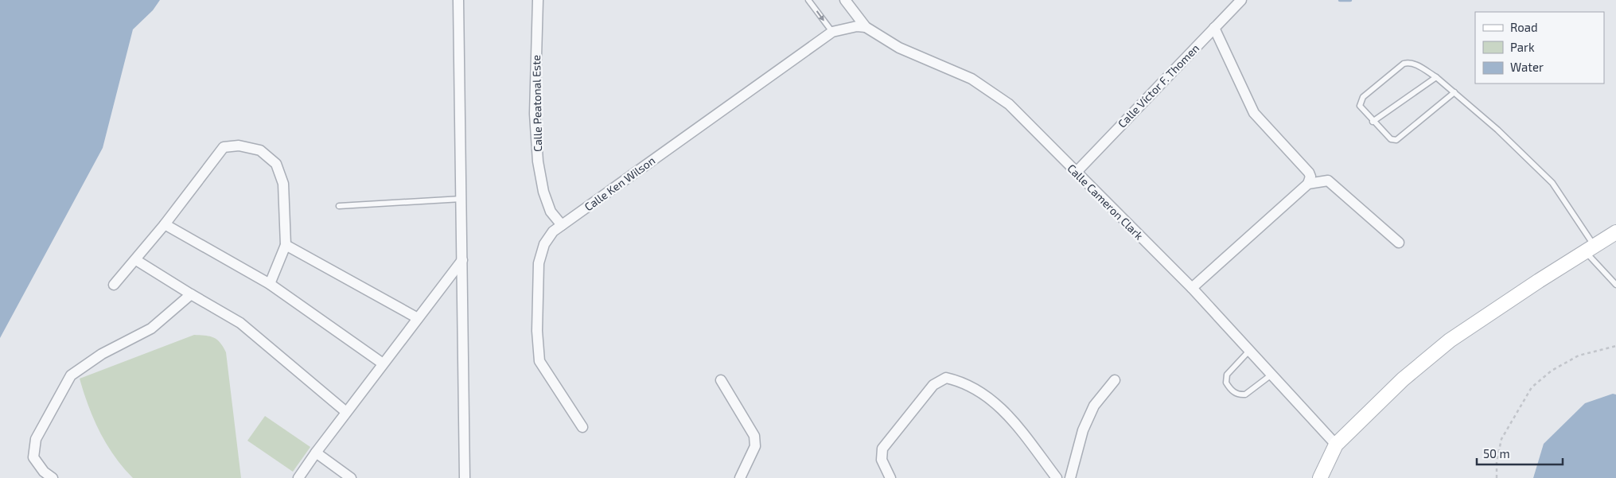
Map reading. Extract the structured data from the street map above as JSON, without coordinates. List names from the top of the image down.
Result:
{
  "streets": {
    "street": [
      "Calle Víctor F. Thomen",
      "Calle Peatonal Este",
      "Calle Ken Wilson",
      "Calle Cameron Clark"
    ]
  },
  "crossings": [
    ["Calle Víctor F. Thomen", "Calle Cameron Clark"],
    ["Calle Peatonal Este", "Calle Ken Wilson"],
    ["Calle Ken Wilson", "Calle Cameron Clark"]
  ],
  "legend": ["Road", "Park", "Water"],
  "scale_bar": "50 m"
}
